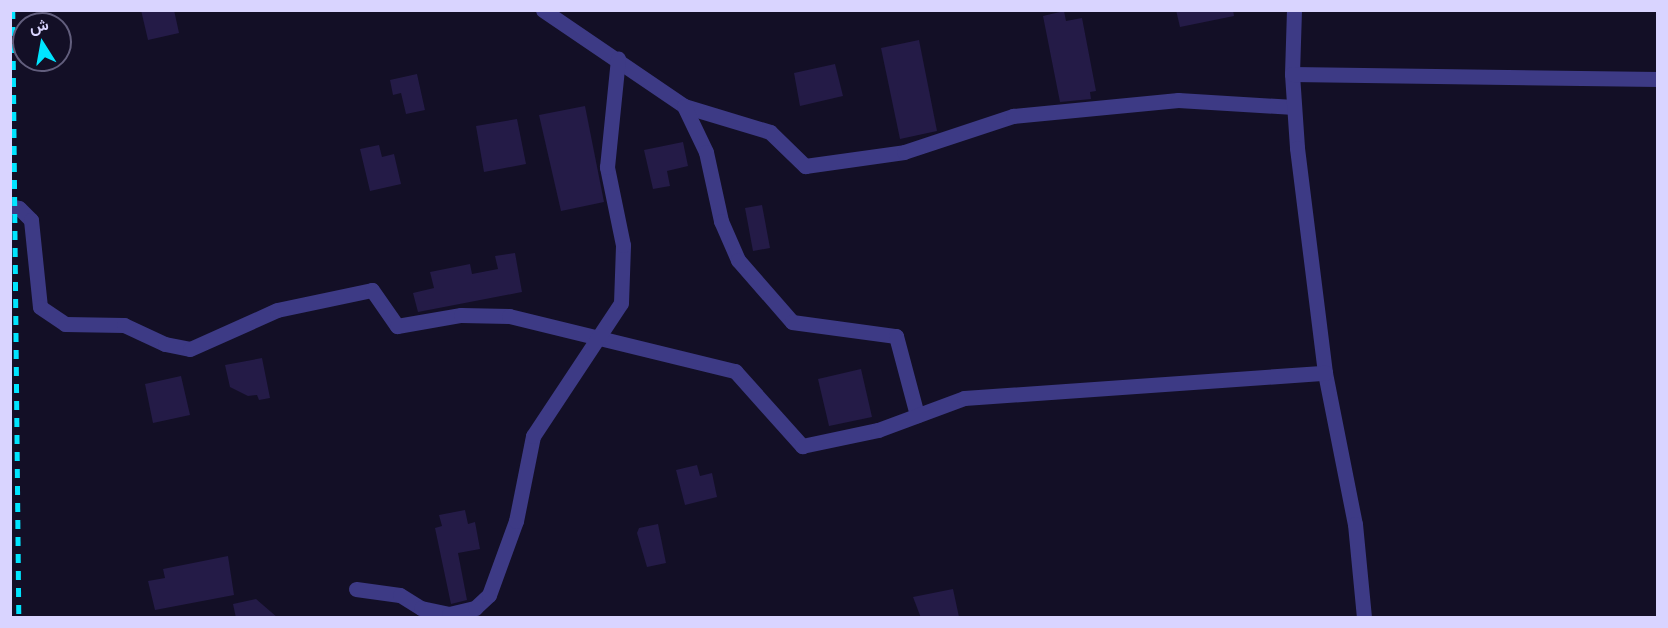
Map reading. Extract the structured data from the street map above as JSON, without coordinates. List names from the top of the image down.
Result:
{
  "north": "top"
}
